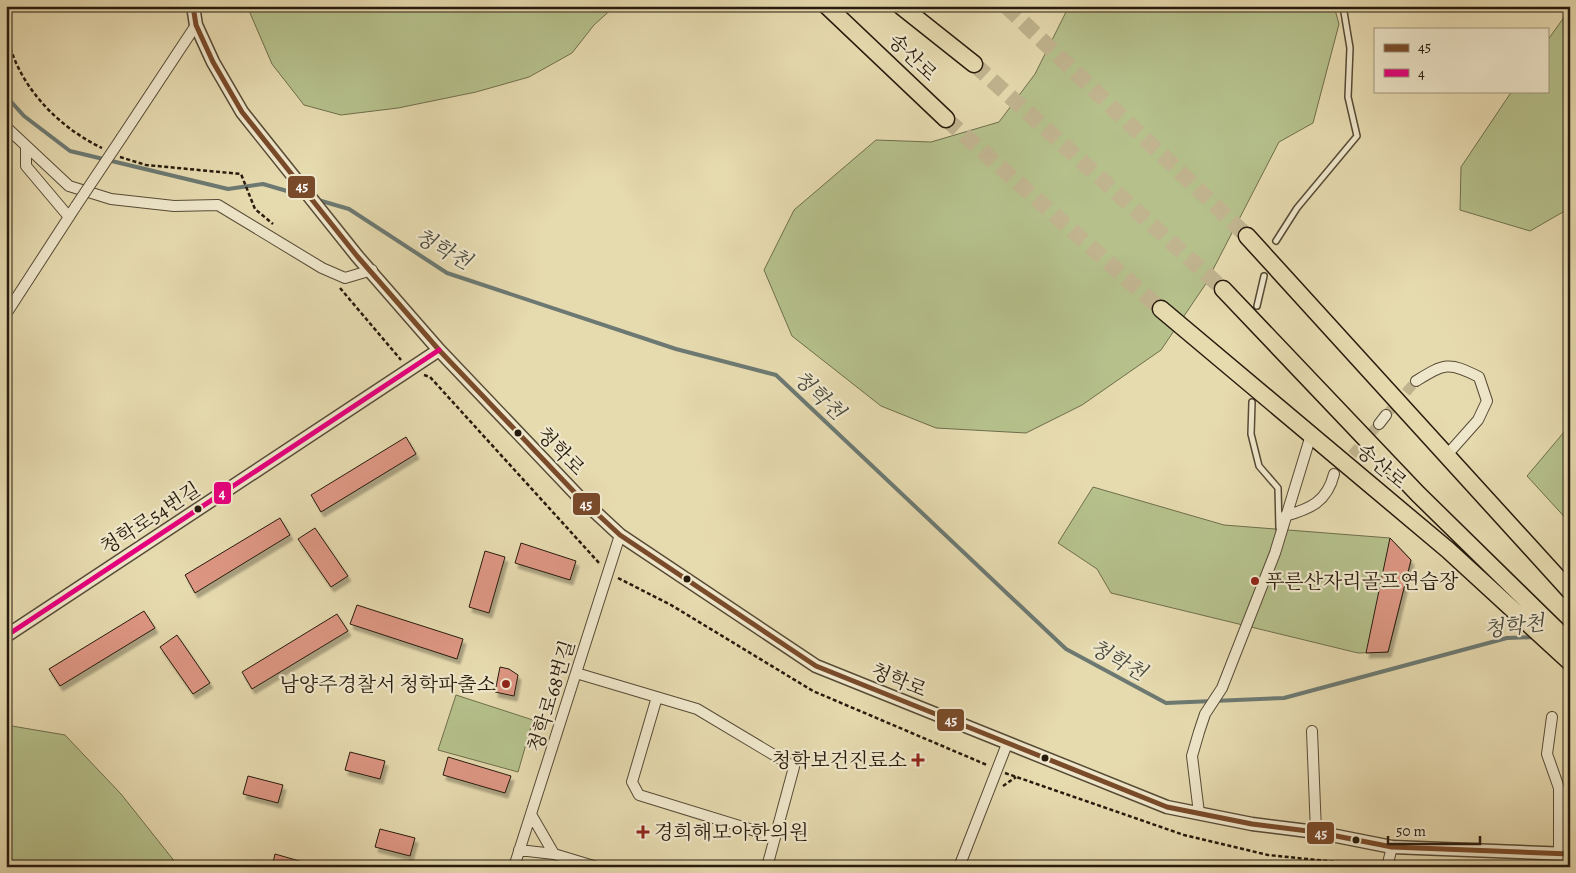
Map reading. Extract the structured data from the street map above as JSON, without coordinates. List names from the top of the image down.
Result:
{
  "streets": {
    "main road": ["송산로"],
    "street": ["청학로", "청학로54번길", "청학로68번길"]
  },
  "crossings": [
    ["청학로", "청학로54번길"],
    ["청학로", "청학로68번길"]
  ],
  "water": ["청학천"],
  "places": {
    "other": ["푸른산자리골프연습장", "남양주경찰서 청학파출소"],
    "health": ["청학보건진료소", "경희해모아한의원"]
  },
  "lines": ["transit line 45", "transit line 4"],
  "legend": ["45", "4"],
  "scale_bar": "50 m"
}
